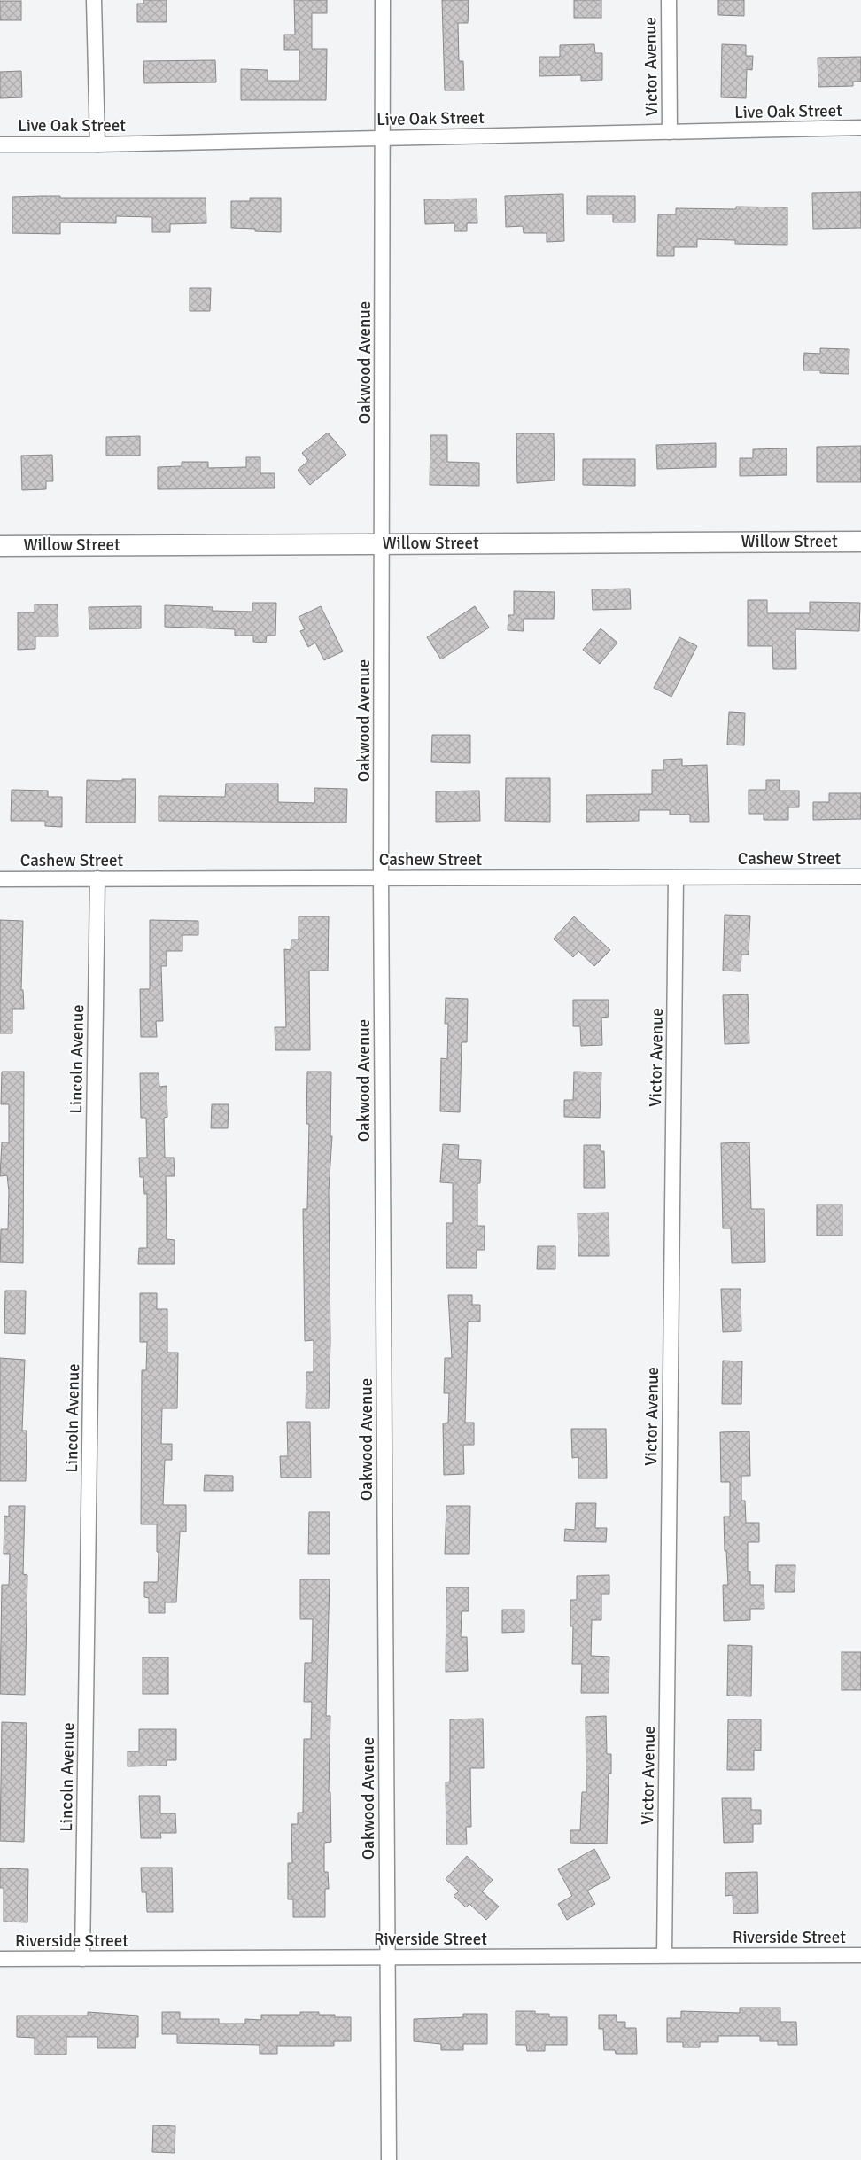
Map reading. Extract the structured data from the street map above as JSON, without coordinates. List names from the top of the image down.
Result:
{
  "streets": {
    "street": [
      "Victor Avenue",
      "Live Oak Street",
      "Oakwood Avenue",
      "Willow Street",
      "Cashew Street",
      "Lincoln Avenue",
      "Riverside Street"
    ]
  },
  "crossings": [
    ["Victor Avenue", "Live Oak Street"],
    ["Victor Avenue", "Cashew Street"],
    ["Victor Avenue", "Riverside Street"],
    ["Live Oak Street", "Oakwood Avenue"],
    ["Oakwood Avenue", "Willow Street"],
    ["Oakwood Avenue", "Cashew Street"],
    ["Oakwood Avenue", "Riverside Street"],
    ["Cashew Street", "Lincoln Avenue"],
    ["Lincoln Avenue", "Riverside Street"]
  ]
}
